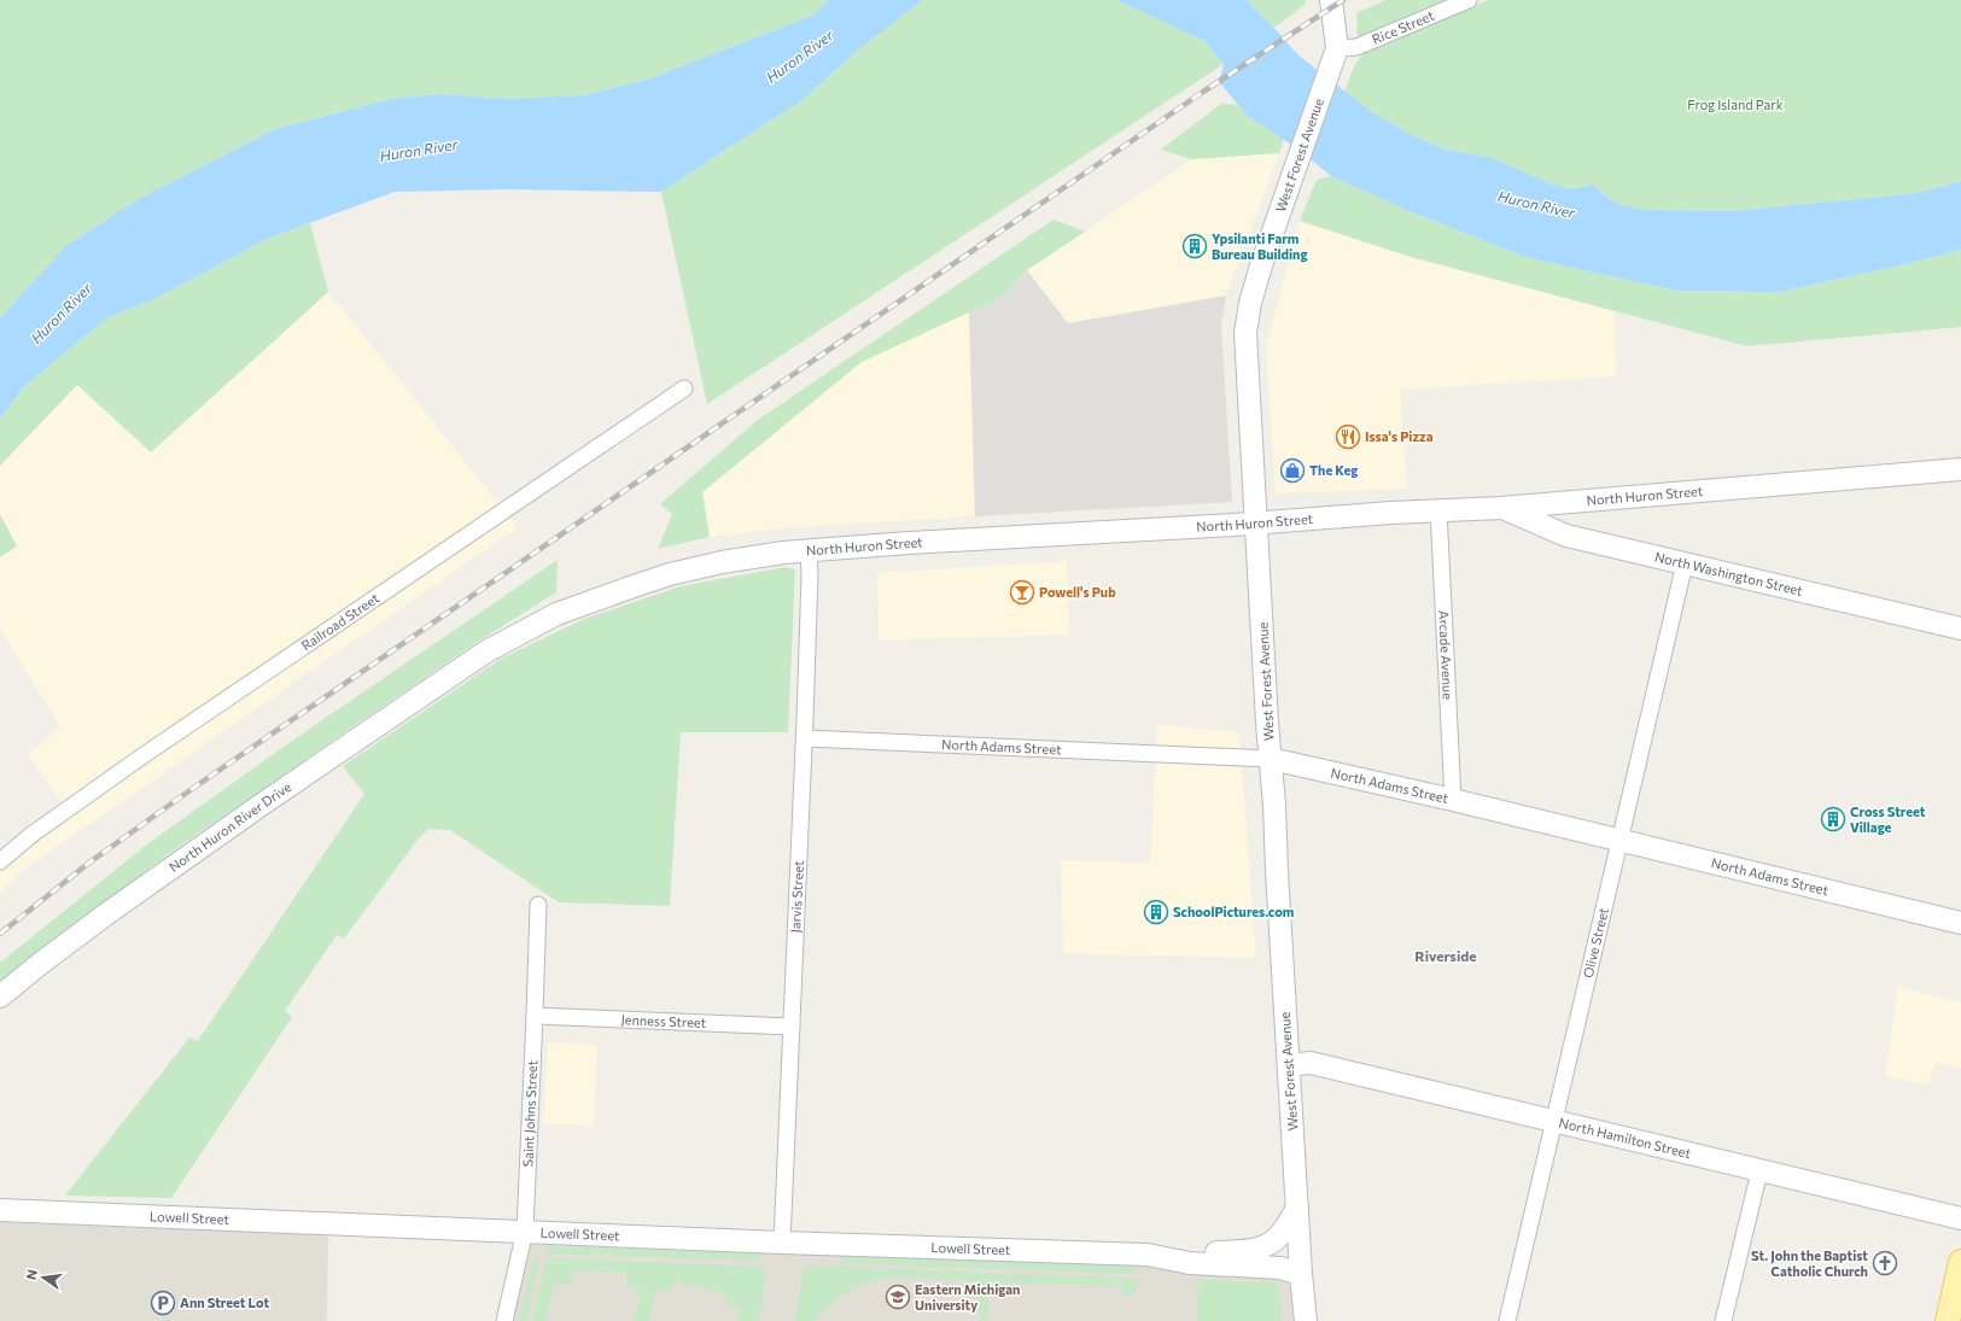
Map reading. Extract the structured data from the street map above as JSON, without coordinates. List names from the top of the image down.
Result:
{
  "streets": {
    "main road": [
      "West Forest Avenue",
      "North Huron Street",
      "North Washington Street",
      "North Adams Street",
      "North Huron River Drive",
      "North Hamilton Street",
      "Lowell Street"
    ],
    "street": [
      "Rice Street",
      "Railroad Street",
      "Arcade Avenue",
      "Jarvis Street",
      "Olive Street",
      "Jenness Street",
      "Saint Johns Street"
    ]
  },
  "crossings": [
    ["Rice Street", "West Forest Avenue"],
    ["West Forest Avenue", "North Huron Street"],
    ["West Forest Avenue", "North Adams Street"],
    ["West Forest Avenue", "North Hamilton Street"],
    ["West Forest Avenue", "Lowell Street"],
    ["North Huron Street", "North Washington Street"],
    ["North Huron Street", "Arcade Avenue"],
    ["North Huron Street", "North Huron River Drive"],
    ["North Huron Street", "Jarvis Street"],
    ["North Washington Street", "Olive Street"],
    ["Arcade Avenue", "North Adams Street"],
    ["North Adams Street", "Jarvis Street"],
    ["North Adams Street", "Olive Street"],
    ["Jarvis Street", "Jenness Street"],
    ["Jarvis Street", "Lowell Street"],
    ["Olive Street", "North Hamilton Street"],
    ["Jenness Street", "Saint Johns Street"],
    ["Saint Johns Street", "Lowell Street"]
  ],
  "districts": ["Riverside"],
  "water": ["Huron River"],
  "parks": ["Frog Island Park"],
  "places": {
    "building": ["Ypsilanti Farm Bureau Building", "Cross Street Village", "SchoolPictures.com"],
    "restaurant": ["Issa's Pizza"],
    "shop": ["The Keg"],
    "bar": ["Powell's Pub"],
    "church": ["St. John the Baptist Catholic Church"],
    "school or university": ["Eastern Michigan University"],
    "parking": ["Ann Street Lot"]
  },
  "north": "left"
}
